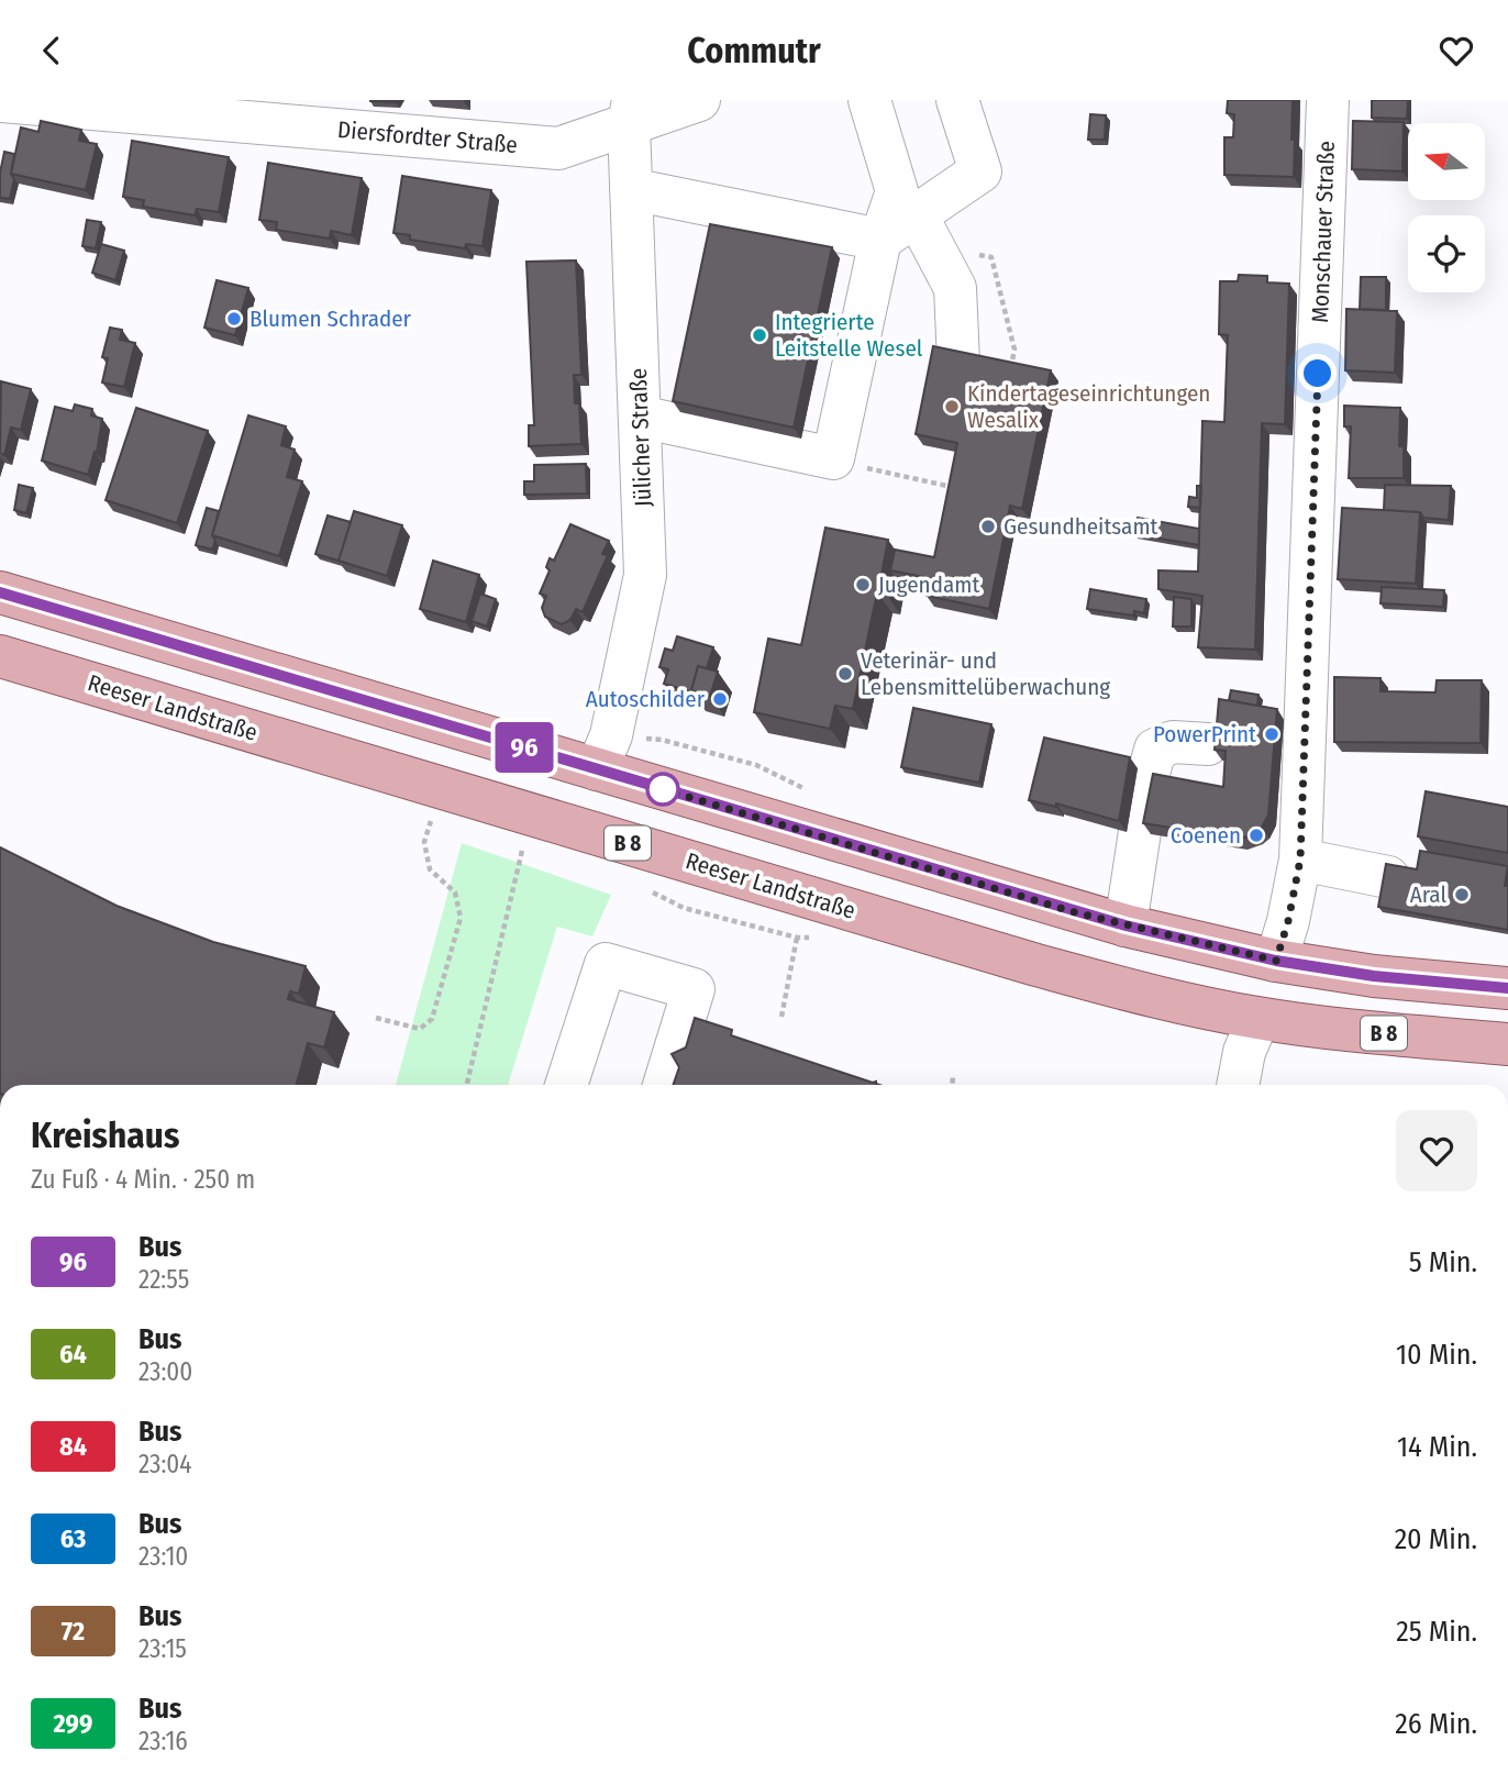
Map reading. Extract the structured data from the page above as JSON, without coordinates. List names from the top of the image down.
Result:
{
  "streets": {
    "main road": ["Reeser Landstraße", "B 8"],
    "street": ["Diersfordter Straße", "Monschauer Straße", "Jülicher Straße"]
  },
  "crossings": [
    ["Diersfordter Straße", "Jülicher Straße"]
  ],
  "places": [
    "Blumen Schrader",
    "Integrierte Leitstelle Wesel",
    "Kindertageseinrichtungen Wesalix",
    "Gesundheitsamt",
    "Jugendamt",
    "Veterinär- und Lebensmittelüberwachung",
    "Autoschilder",
    "PowerPrint",
    "Coenen",
    "Aral"
  ],
  "lines": ["bus line 96"],
  "north": "left",
  "page": {
    "header": "Commutr",
    "on_map": "96",
    "heading": ["Kreishaus", "Zu Fuß · 4 Min. · 250 m"],
    "list": [
      {
        "mark": "96",
        "name": "Bus",
        "note": "22:55",
        "value": "5 Min."
      },
      {
        "mark": "64",
        "name": "Bus",
        "note": "23:00",
        "value": "10 Min."
      },
      {
        "mark": "84",
        "name": "Bus",
        "note": "23:04",
        "value": "14 Min."
      },
      {
        "mark": "63",
        "name": "Bus",
        "note": "23:10",
        "value": "20 Min."
      },
      {
        "mark": "72",
        "name": "Bus",
        "note": "23:15",
        "value": "25 Min."
      },
      {
        "mark": "299",
        "name": "Bus",
        "note": "23:16",
        "value": "26 Min."
      }
    ]
  }
}
